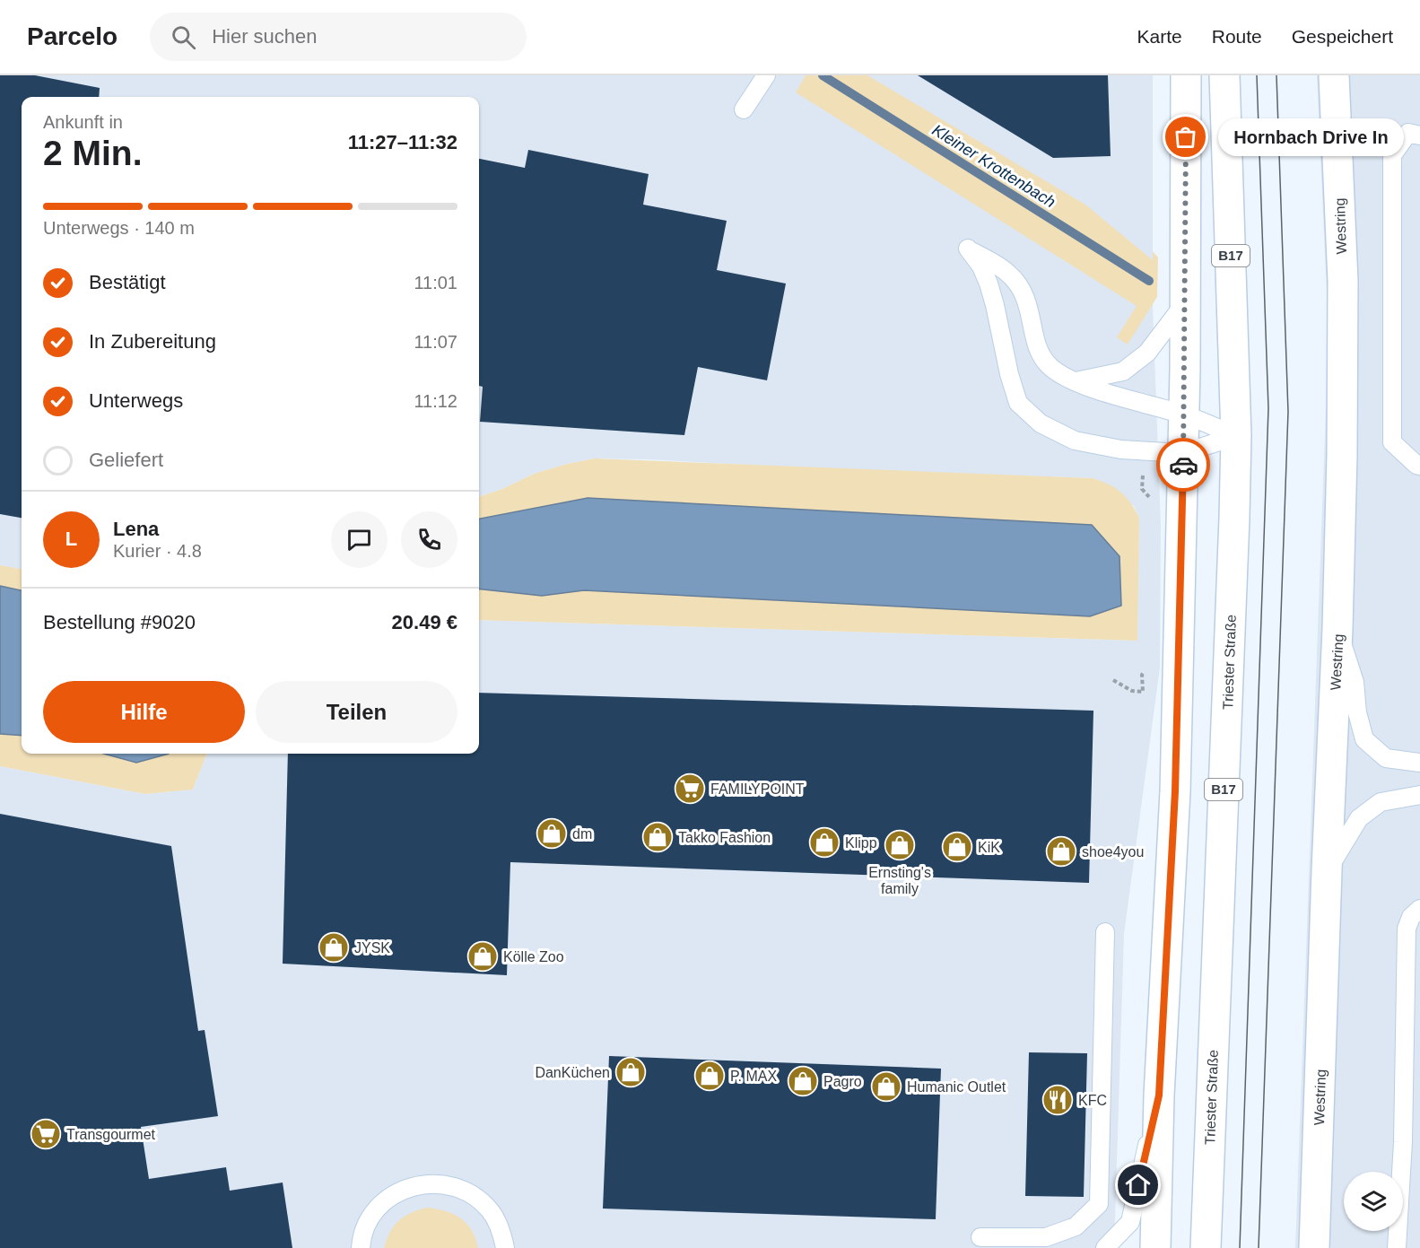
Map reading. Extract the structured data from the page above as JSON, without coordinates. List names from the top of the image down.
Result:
{
  "streets": {
    "main road": ["Westring", "B17", "Triester Straße"]
  },
  "water": ["Kleiner Krottenbach"],
  "places": {
    "other": ["Hornbach Drive In"],
    "supermarket": ["FAMILYPOINT", "Transgourmet"],
    "shop": [
      "dm",
      "Takko Fashion",
      "Klipp",
      "Ernsting's family",
      "KiK",
      "shoe4you",
      "JYSK",
      "Kölle Zoo",
      "DanKüchen",
      "P. MAX",
      "Pagro",
      "Humanic Outlet"
    ],
    "restaurant": ["KFC"]
  },
  "page": {
    "header": "Parcelo",
    "search": "Hier suchen",
    "nav": ["Karte", "Route", "Gespeichert"],
    "heading": ["2 Min.", "Ankunft in", "11:27–11:32"],
    "panel": [
      "Lena",
      "Kurier · 4.8",
      "Bestellung #9020",
      "20.49 €"
    ],
    "bubble": "Hornbach Drive In",
    "bar": "Unterwegs · 140 m",
    "list": [
      ["Bestätigt", "11:01"],
      ["In Zubereitung", "11:07"],
      ["Unterwegs", "11:12"],
      "Geliefert"
    ],
    "round": "L",
    "buttons": ["Hilfe", "Teilen"]
  }
}
